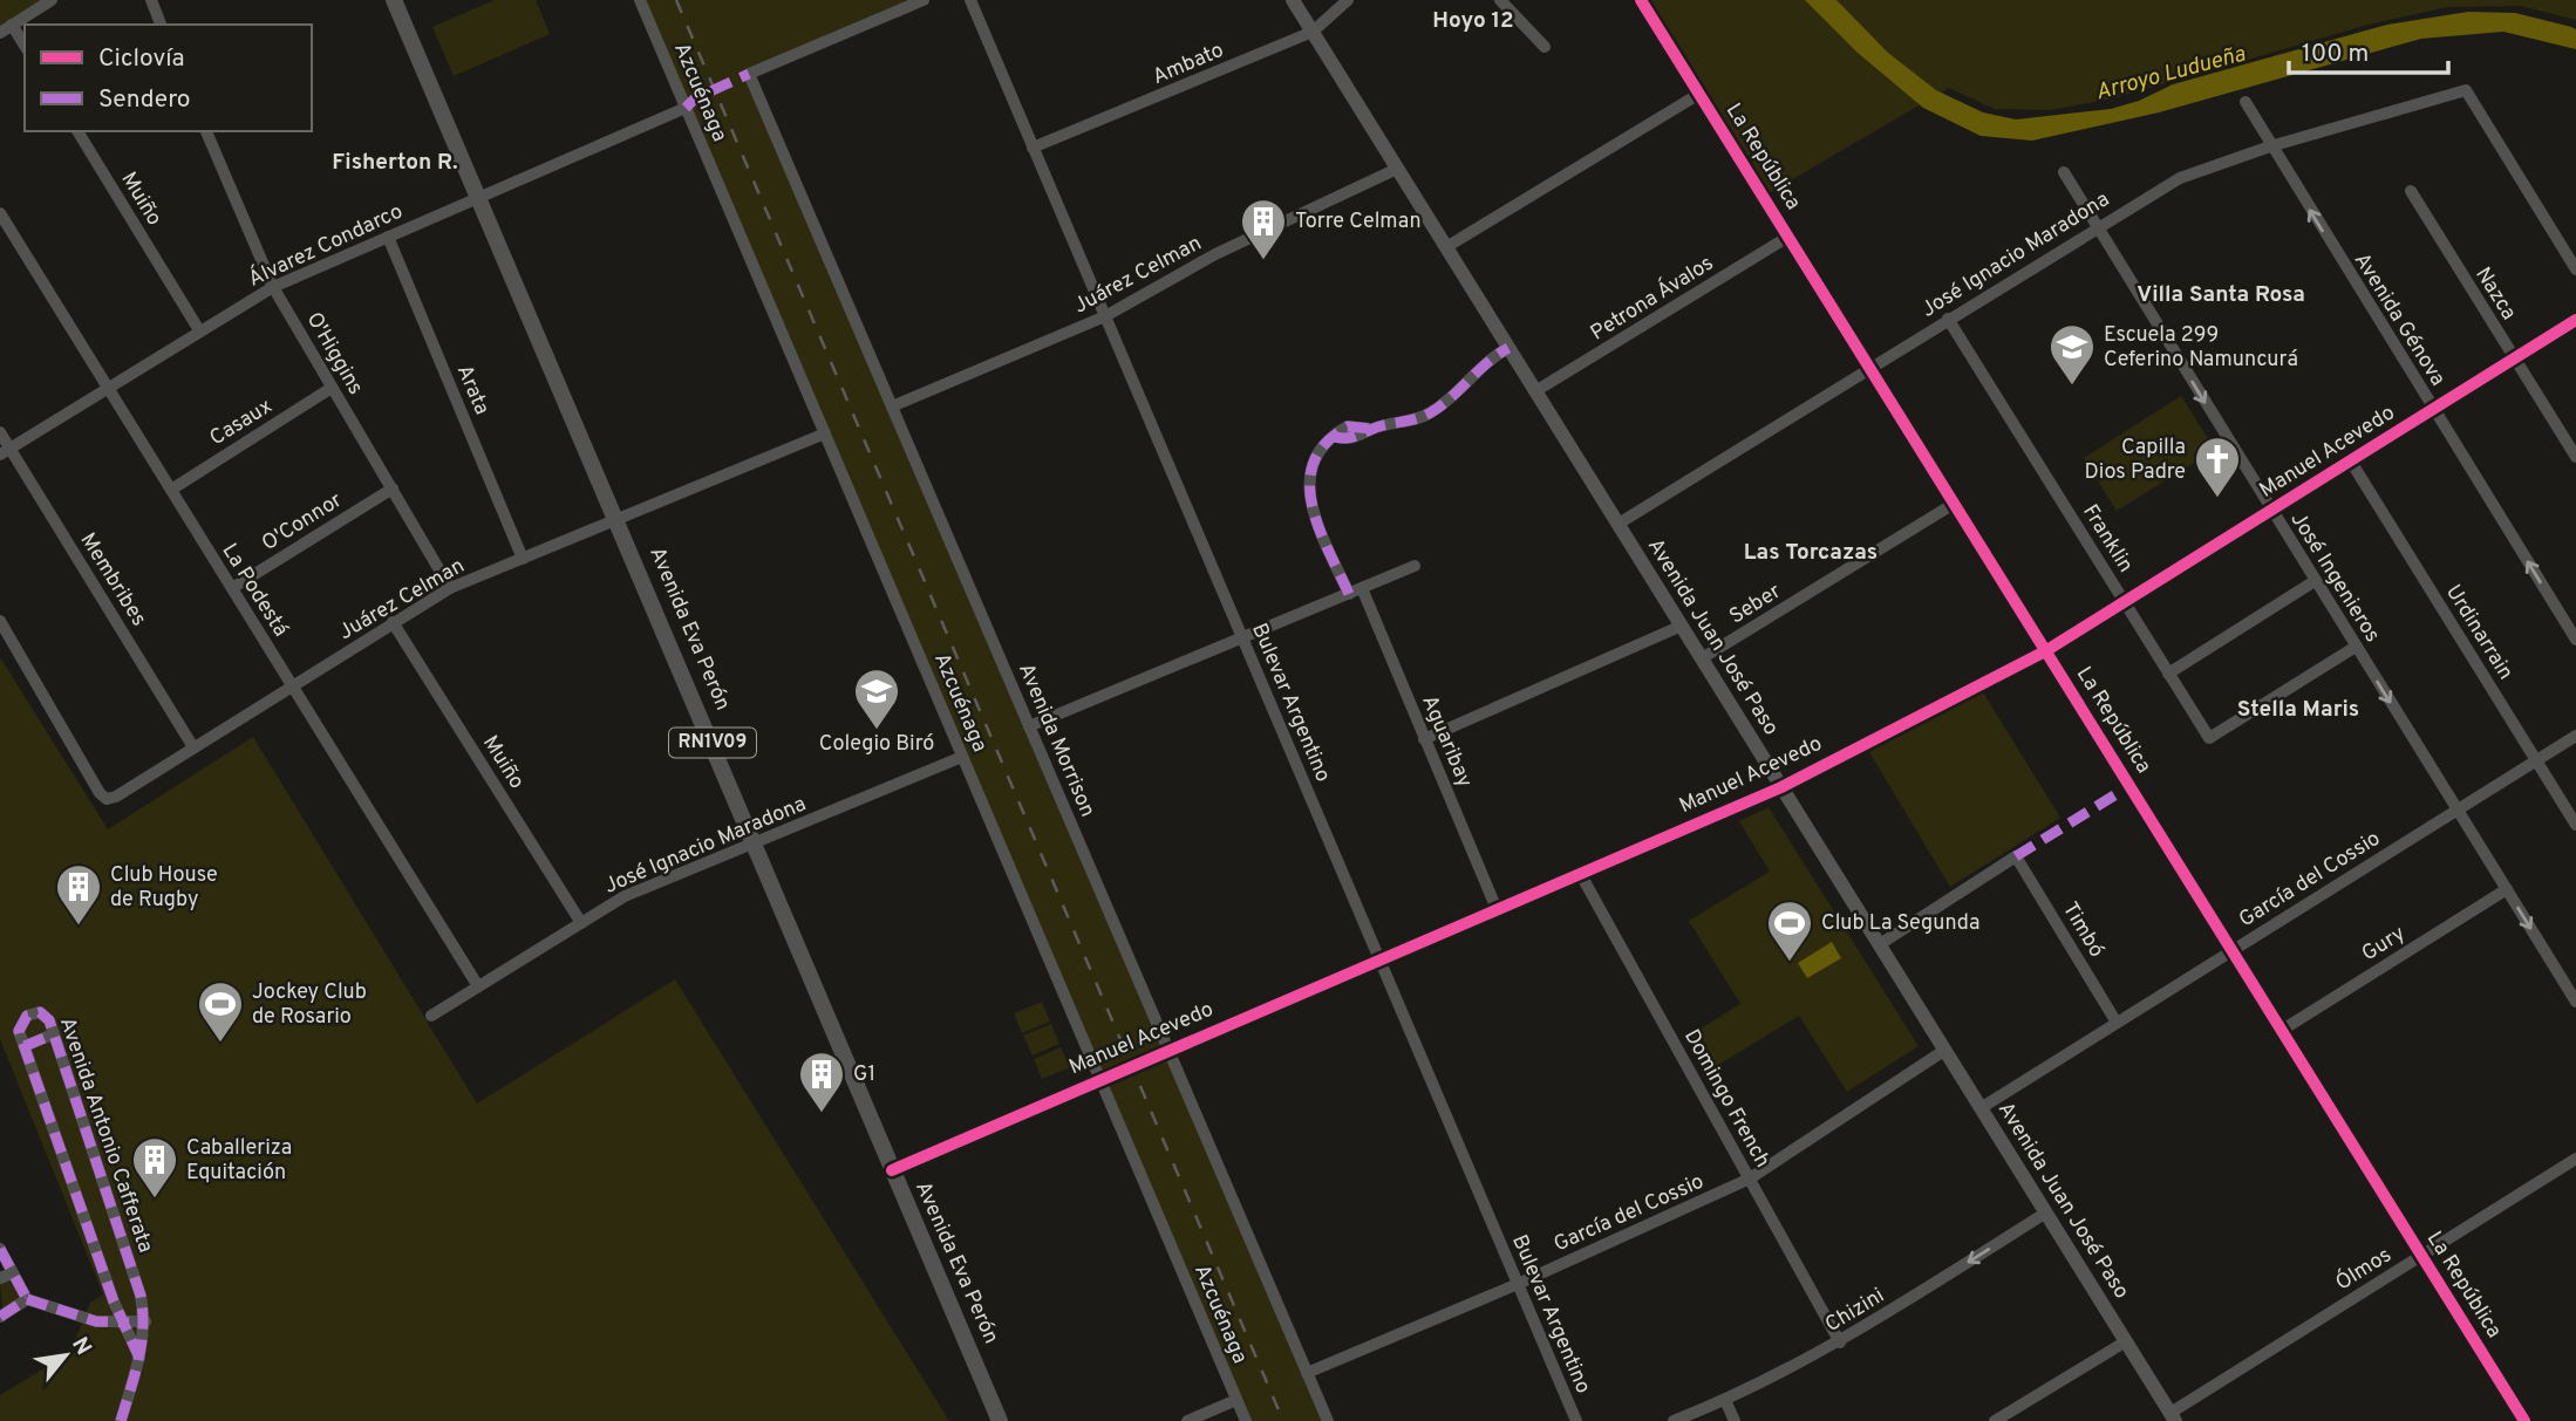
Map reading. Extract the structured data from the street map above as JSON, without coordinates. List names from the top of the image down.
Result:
{
  "streets": {
    "main road": [
      "Manuel Acevedo",
      "Avenida Eva Perón",
      "Avenida Juan José Paso",
      "RN1V09"
    ],
    "street": [
      "Ambato",
      "Azcuénaga",
      "La República",
      "Muiño",
      "Álvarez Condarco",
      "José Ignacio Maradona",
      "Juárez Celman",
      "Nazca",
      "Petrona Ávalos",
      "Avenida Génova",
      "O'Higgins",
      "Arata",
      "Casaux",
      "O'Connor",
      "Franklin",
      "José Ingenieros",
      "Membribes",
      "La Podestá",
      "Seber",
      "Urdinarrain",
      "Bulevar Argentino",
      "Avenida Morrison",
      "Aguaribay",
      "García del Cossio",
      "Timbó",
      "Gury",
      "Domingo French",
      "Avenida Antonio Cafferata",
      "Ólmos",
      "Chizini"
    ]
  },
  "crossings": [
    ["Ambato", "Avenida Juan José Paso"],
    ["Ambato", "Bulevar Argentino"],
    ["Azcuénaga", "Álvarez Condarco"],
    ["Azcuénaga", "José Ignacio Maradona"],
    ["Azcuénaga", "Juárez Celman"],
    ["Azcuénaga", "Manuel Acevedo"],
    ["La República", "José Ignacio Maradona"],
    ["La República", "Petrona Ávalos"],
    ["La República", "Manuel Acevedo"],
    ["La República", "Seber"],
    ["La República", "García del Cossio"],
    ["La República", "Gury"],
    ["La República", "Ólmos"],
    ["Muiño", "Álvarez Condarco"],
    ["Muiño", "José Ignacio Maradona"],
    ["Muiño", "Juárez Celman"],
    ["Álvarez Condarco", "O'Higgins"],
    ["Álvarez Condarco", "Arata"],
    ["Álvarez Condarco", "Membribes"],
    ["Álvarez Condarco", "La Podestá"],
    ["Álvarez Condarco", "Avenida Eva Perón"],
    ["José Ignacio Maradona", "Avenida Génova"],
    ["José Ignacio Maradona", "Franklin"],
    ["José Ignacio Maradona", "José Ingenieros"],
    ["José Ignacio Maradona", "La Podestá"],
    ["José Ignacio Maradona", "Avenida Eva Perón"],
    ["José Ignacio Maradona", "Avenida Juan José Paso"],
    ["Juárez Celman", "O'Higgins"],
    ["Juárez Celman", "Arata"],
    ["Juárez Celman", "Membribes"],
    ["Juárez Celman", "La Podestá"],
    ["Juárez Celman", "Avenida Eva Perón"],
    ["Juárez Celman", "Avenida Juan José Paso"],
    ["Juárez Celman", "Bulevar Argentino"],
    ["Juárez Celman", "Avenida Morrison"],
    ["Nazca", "Manuel Acevedo"],
    ["Petrona Ávalos", "Avenida Juan José Paso"],
    ["Avenida Génova", "Manuel Acevedo"],
    ["O'Higgins", "Casaux"],
    ["O'Higgins", "O'Connor"],
    ["Casaux", "La Podestá"],
    ["Manuel Acevedo", "Franklin"],
    ["Manuel Acevedo", "José Ingenieros"],
    ["Manuel Acevedo", "Avenida Eva Perón"],
    ["Manuel Acevedo", "Urdinarrain"],
    ["Manuel Acevedo", "Avenida Juan José Paso"],
    ["Manuel Acevedo", "Bulevar Argentino"],
    ["Manuel Acevedo", "Avenida Morrison"],
    ["Manuel Acevedo", "Aguaribay"],
    ["Manuel Acevedo", "Domingo French"],
    ["O'Connor", "La Podestá"],
    ["Franklin", "José Ingenieros"],
    ["José Ingenieros", "García del Cossio"],
    ["José Ingenieros", "Gury"],
    ["Seber", "Avenida Juan José Paso"],
    ["Urdinarrain", "García del Cossio"],
    ["Avenida Juan José Paso", "García del Cossio"],
    ["Avenida Juan José Paso", "Timbó"],
    ["Avenida Juan José Paso", "Ólmos"],
    ["Avenida Juan José Paso", "Chizini"],
    ["Bulevar Argentino", "García del Cossio"],
    ["Avenida Morrison", "García del Cossio"],
    ["García del Cossio", "Timbó"],
    ["García del Cossio", "Domingo French"],
    ["Domingo French", "Chizini"]
  ],
  "one_way": ["Avenida Génova", "José Ingenieros", "Chizini"],
  "districts": [
    "Hoyo 12",
    "Fisherton R.",
    "Villa Santa Rosa",
    "Las Torcazas",
    "Stella Maris"
  ],
  "water": ["Arroyo Ludueña"],
  "places": {
    "building": [
      "Torre Celman",
      "Club House de Rugby",
      "G1",
      "Caballeriza Equitación"
    ],
    "school or university": ["Escuela 299 Ceferino Namuncurá", "Colegio Biró"],
    "church": ["Capilla Dios Padre"],
    "sports": ["Club La Segunda", "Jockey Club de Rosario"]
  },
  "legend": ["Ciclovía", "Sendero"],
  "scale_bar": "100 m",
  "north": "top right"
}
